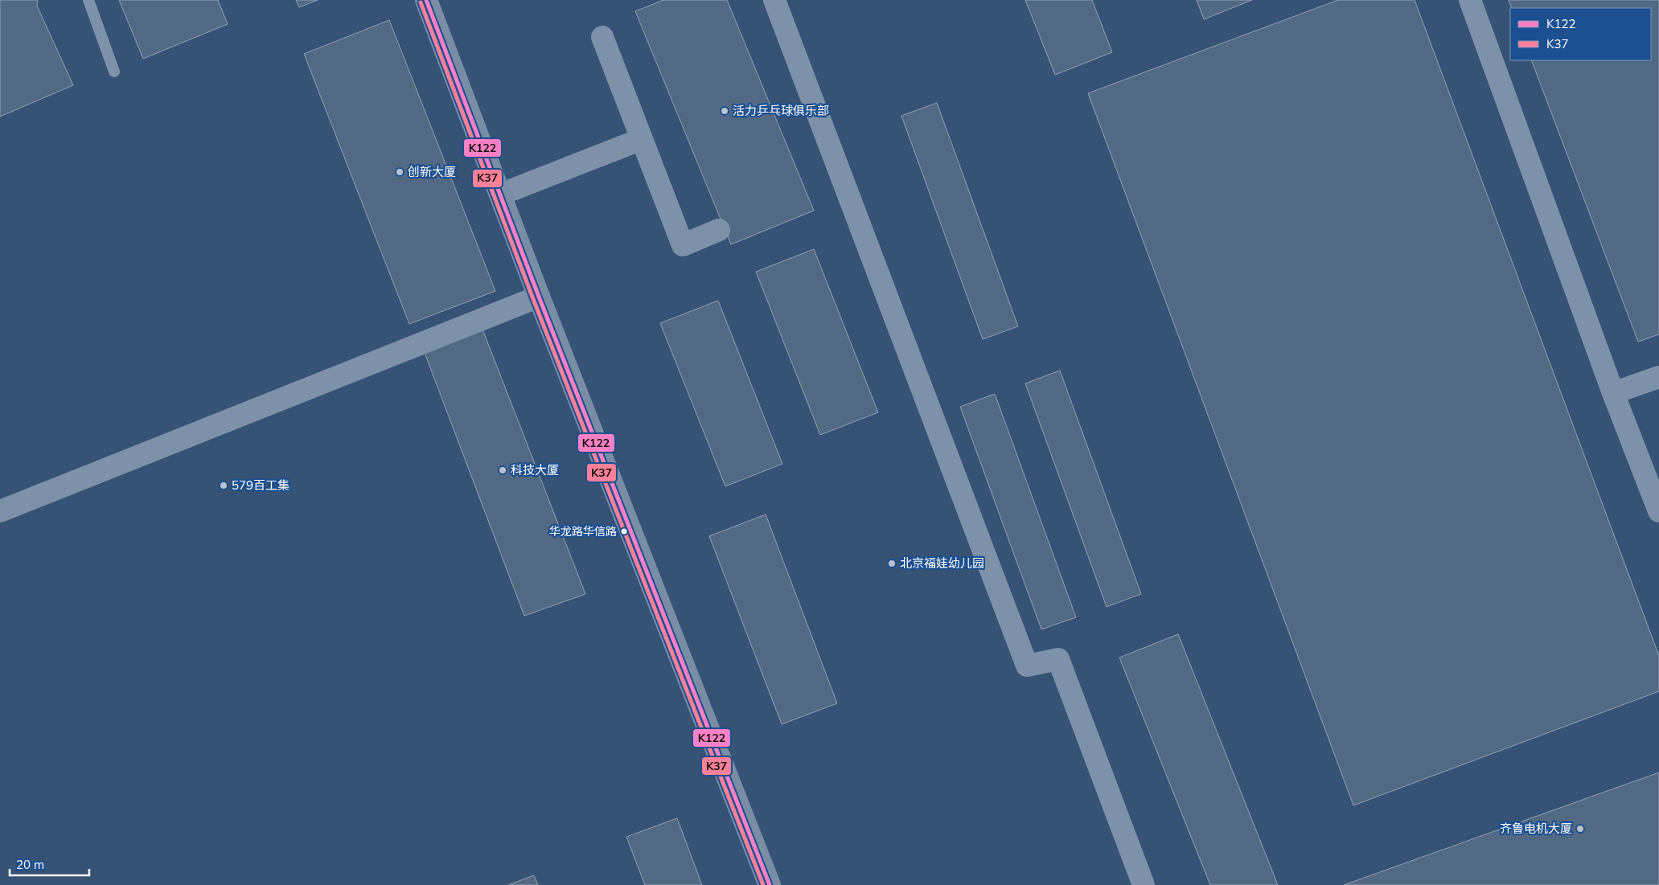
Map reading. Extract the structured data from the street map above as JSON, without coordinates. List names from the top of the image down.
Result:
{
  "places": [
    "活力乒乓球俱乐部",
    "创新大厦",
    "科技大厦",
    "579百工集",
    "华龙路华信路",
    "北京福娃幼儿园",
    "齐鲁电机大厦"
  ],
  "lines": ["transit line K122", "transit line K37"],
  "legend": ["K122", "K37"],
  "scale_bar": "20 m"
}
